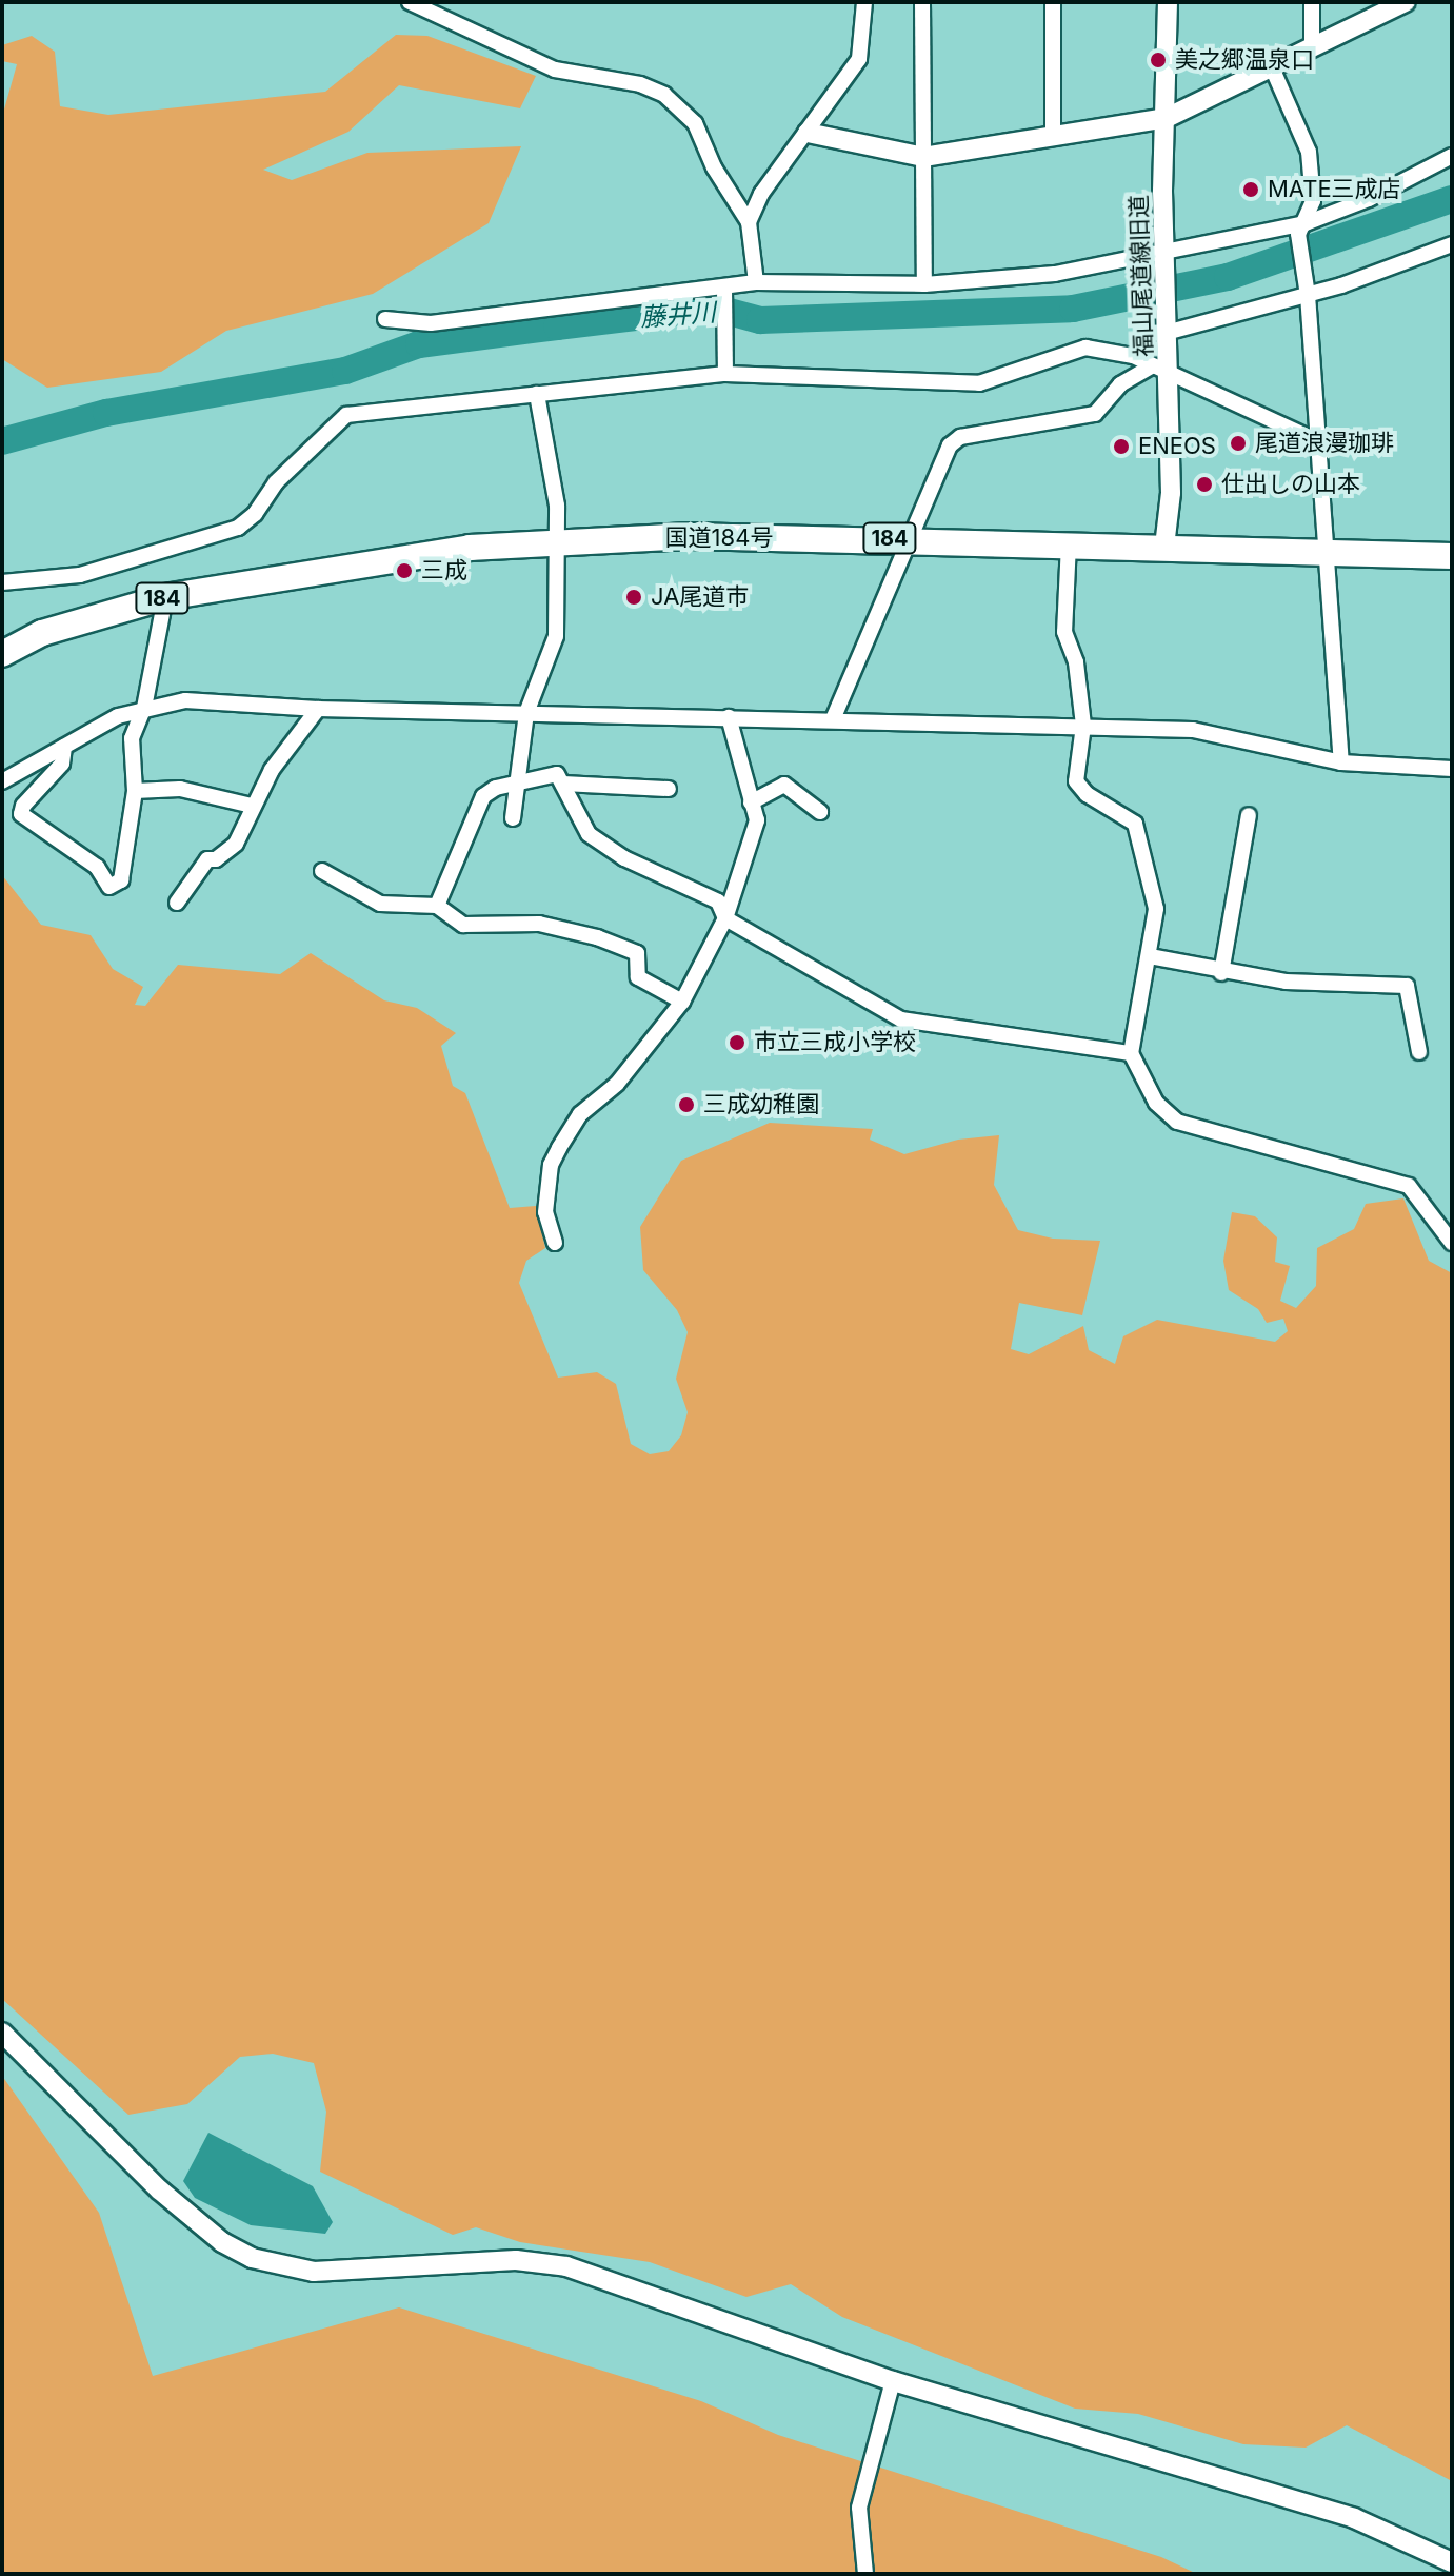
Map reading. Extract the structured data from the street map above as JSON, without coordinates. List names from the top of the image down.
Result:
{
  "streets": {
    "highway": ["国道184号", "184"],
    "street": ["福山尾道線旧道"]
  },
  "crossings": [
    ["福山尾道線旧道", "国道184号"]
  ],
  "water": ["藤井川"],
  "places": [
    "美之郷温泉口",
    "MATE三成店",
    "尾道浪漫珈琲",
    "ENEOS",
    "仕出しの山本",
    "三成",
    "JA尾道市",
    "市立三成小学校",
    "三成幼稚園"
  ]
}
